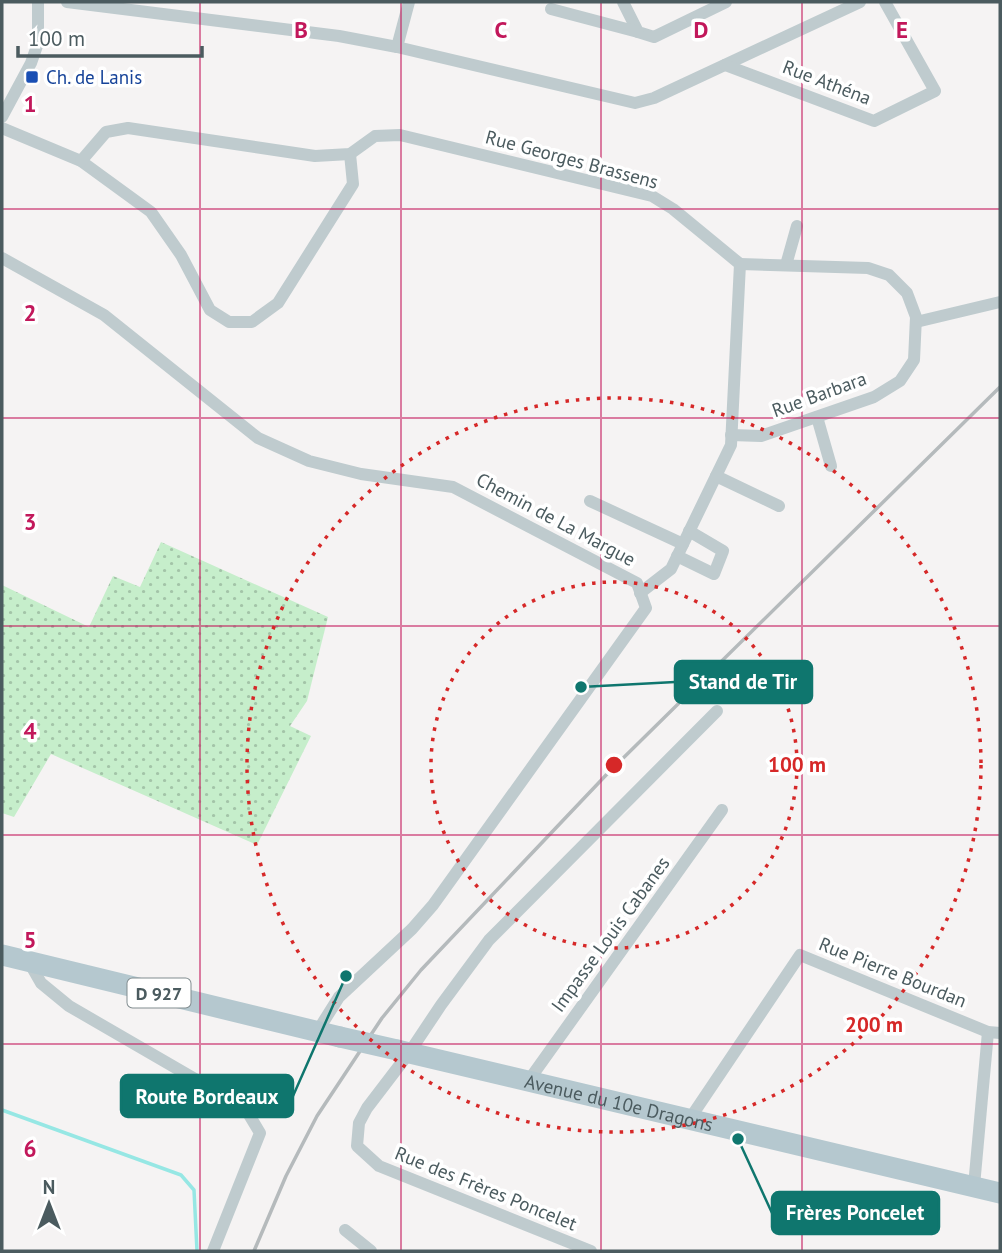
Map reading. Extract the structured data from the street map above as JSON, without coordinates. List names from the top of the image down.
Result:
{
  "streets": {
    "main road": ["D 927", "Avenue du 10e Dragons"],
    "street": [
      "Rue Athéna",
      "Rue Georges Brassens",
      "Rue Barbara",
      "Chemin de La Margue",
      "Impasse Louis Cabanes",
      "Rue Pierre Bourdan",
      "Rue des Frères Poncelet"
    ]
  },
  "crossings": [
    ["Rue Georges Brassens", "Rue Barbara"],
    ["Chemin de La Margue", "D 927"],
    ["Chemin de La Margue", "Avenue du 10e Dragons"],
    ["Impasse Louis Cabanes", "Avenue du 10e Dragons"],
    ["Rue Pierre Bourdan", "Avenue du 10e Dragons"],
    ["D 927", "Avenue du 10e Dragons"],
    ["Avenue du 10e Dragons", "Rue des Frères Poncelet"]
  ],
  "places": {
    "transit": ["Ch. de Lanis"],
    "other": ["Stand de Tir", "Route Bordeaux", "Frères Poncelet"]
  },
  "scale_bar": "100 m",
  "north": "top",
  "grid": {
    "columns": [
      "B",
      "C",
      "D",
      "E"
    ],
    "rows": [
      "1",
      "2",
      "3",
      "4",
      "5",
      "6"
    ]
  },
  "rings": ["100 m", "200 m"]
}
